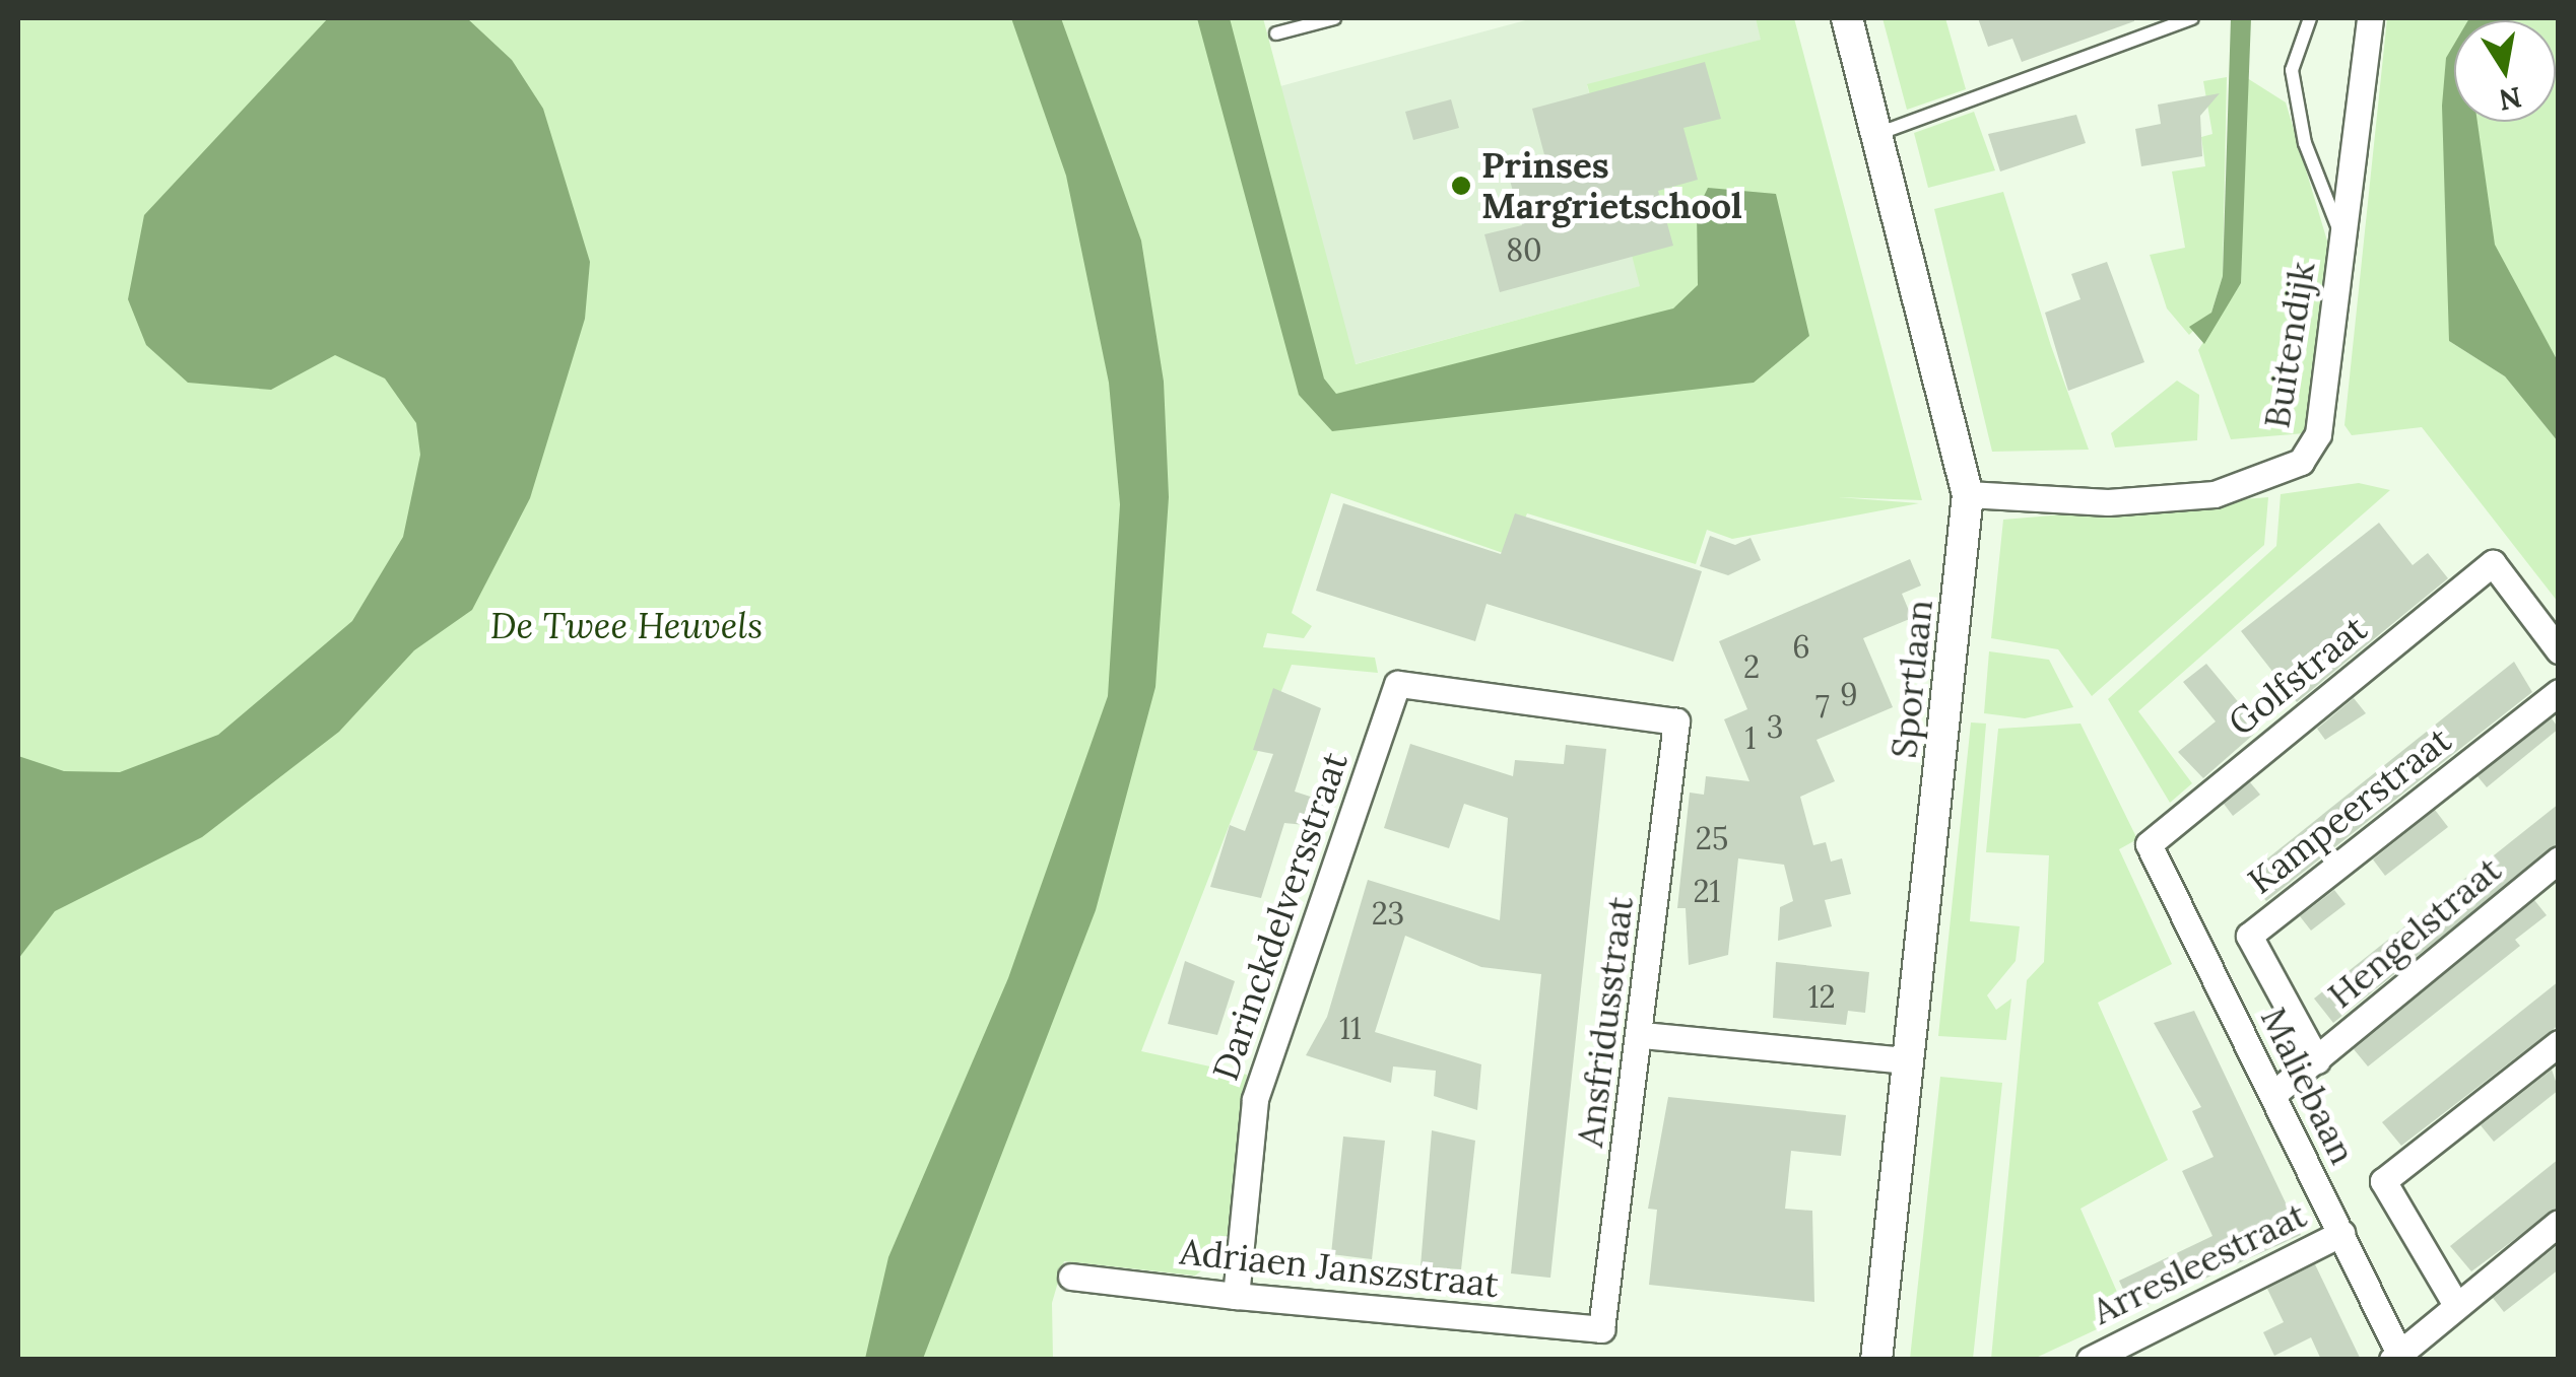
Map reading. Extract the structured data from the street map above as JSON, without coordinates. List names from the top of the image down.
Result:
{
  "streets": {
    "street": [
      "Buitendijk",
      "Golfstraat",
      "Sportlaan",
      "Kampeerstraat",
      "Darinckdelversstraat",
      "Hengelstraat",
      "Ansfridusstraat",
      "Maliebaan",
      "Arresleestraat",
      "Adriaen Janszstraat"
    ]
  },
  "crossings": [
    ["Buitendijk", "Sportlaan"],
    ["Golfstraat", "Maliebaan"],
    ["Kampeerstraat", "Hengelstraat"],
    ["Darinckdelversstraat", "Ansfridusstraat"],
    ["Darinckdelversstraat", "Adriaen Janszstraat"],
    ["Ansfridusstraat", "Adriaen Janszstraat"],
    ["Maliebaan", "Arresleestraat"]
  ],
  "parks": ["De Twee Heuvels"],
  "places": ["Prinses Margrietschool"],
  "house_numbers": [
    "80",
    "6",
    "2",
    "9",
    "7",
    "3",
    "1",
    "25",
    "21",
    "23",
    "12",
    "11"
  ],
  "north": "bottom"
}
